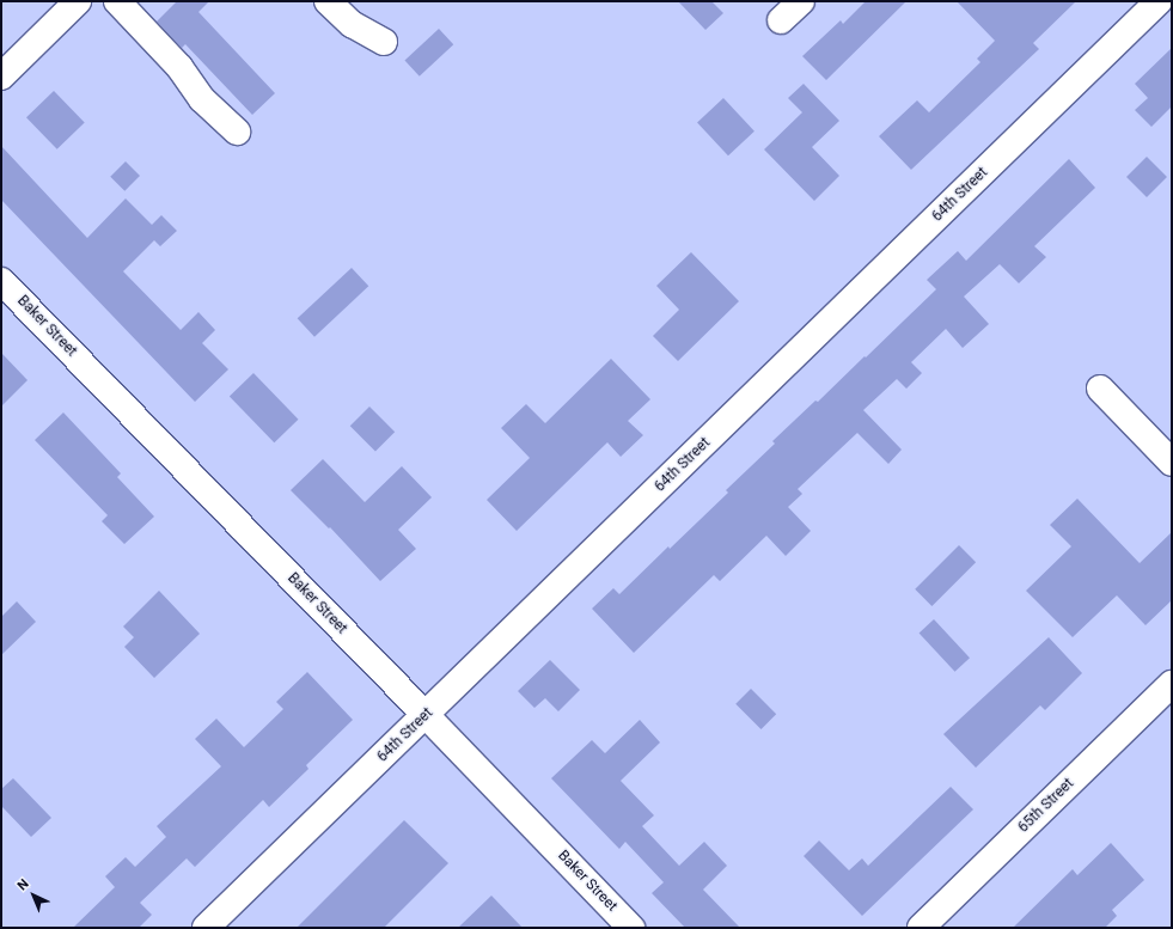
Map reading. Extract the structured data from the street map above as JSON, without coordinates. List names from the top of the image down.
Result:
{
  "streets": {
    "street": ["64th Street", "Baker Street", "65th Street"]
  },
  "crossings": [
    ["64th Street", "Baker Street"]
  ],
  "north": "top left"
}
